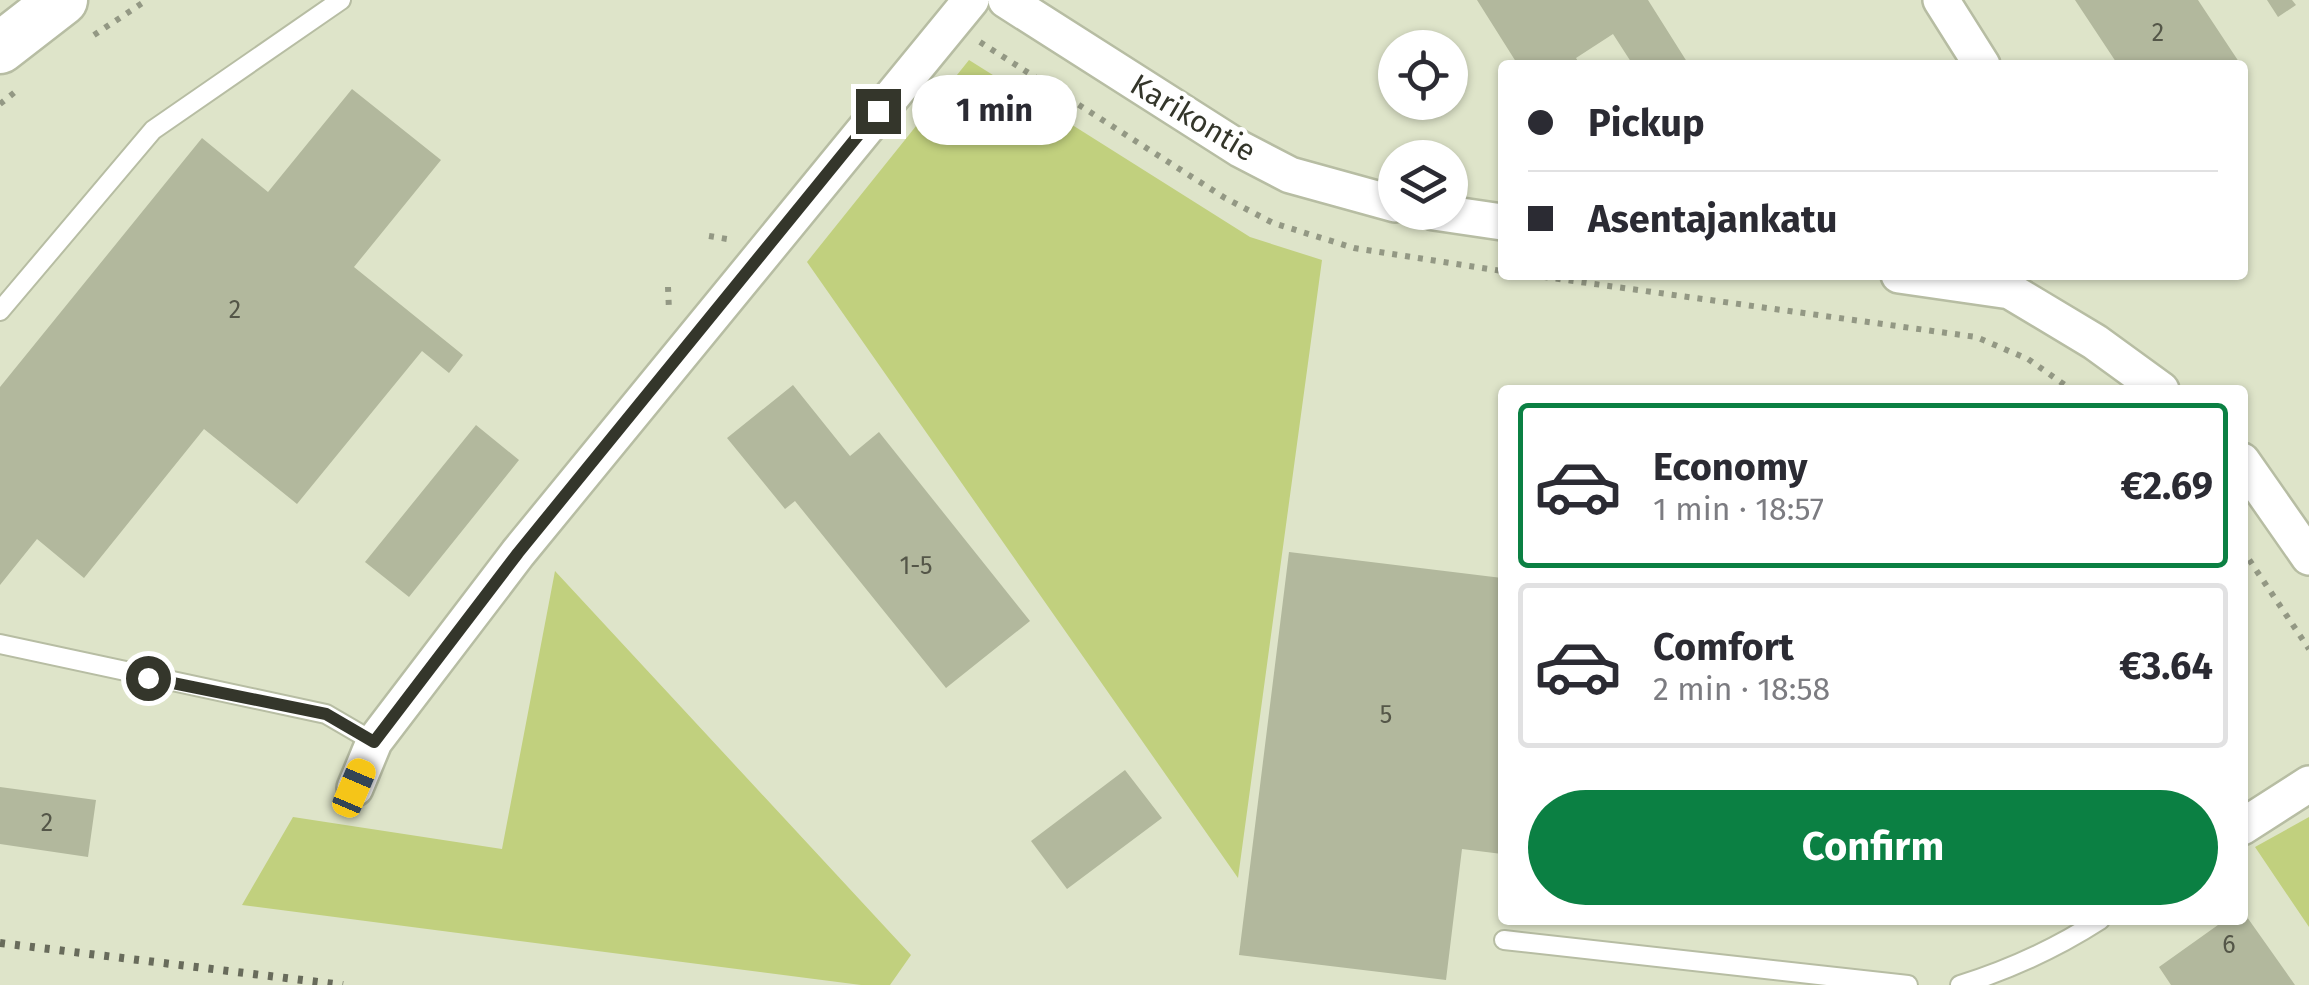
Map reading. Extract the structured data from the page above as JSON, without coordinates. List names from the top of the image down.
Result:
{
  "streets": {
    "street": ["Karikontie"]
  },
  "house_numbers": [
    "2",
    "2",
    "1-5",
    "5",
    "2",
    "6"
  ],
  "page": {
    "banner": ["Pickup", "Asentajankatu"],
    "bubble": "1 min",
    "list": [
      {
        "name": "Economy",
        "note": "1 min · 18:57",
        "value": "€2.69"
      },
      {
        "name": "Comfort",
        "note": "2 min · 18:58",
        "value": "€3.64"
      }
    ],
    "buttons": "Confirm"
  }
}
